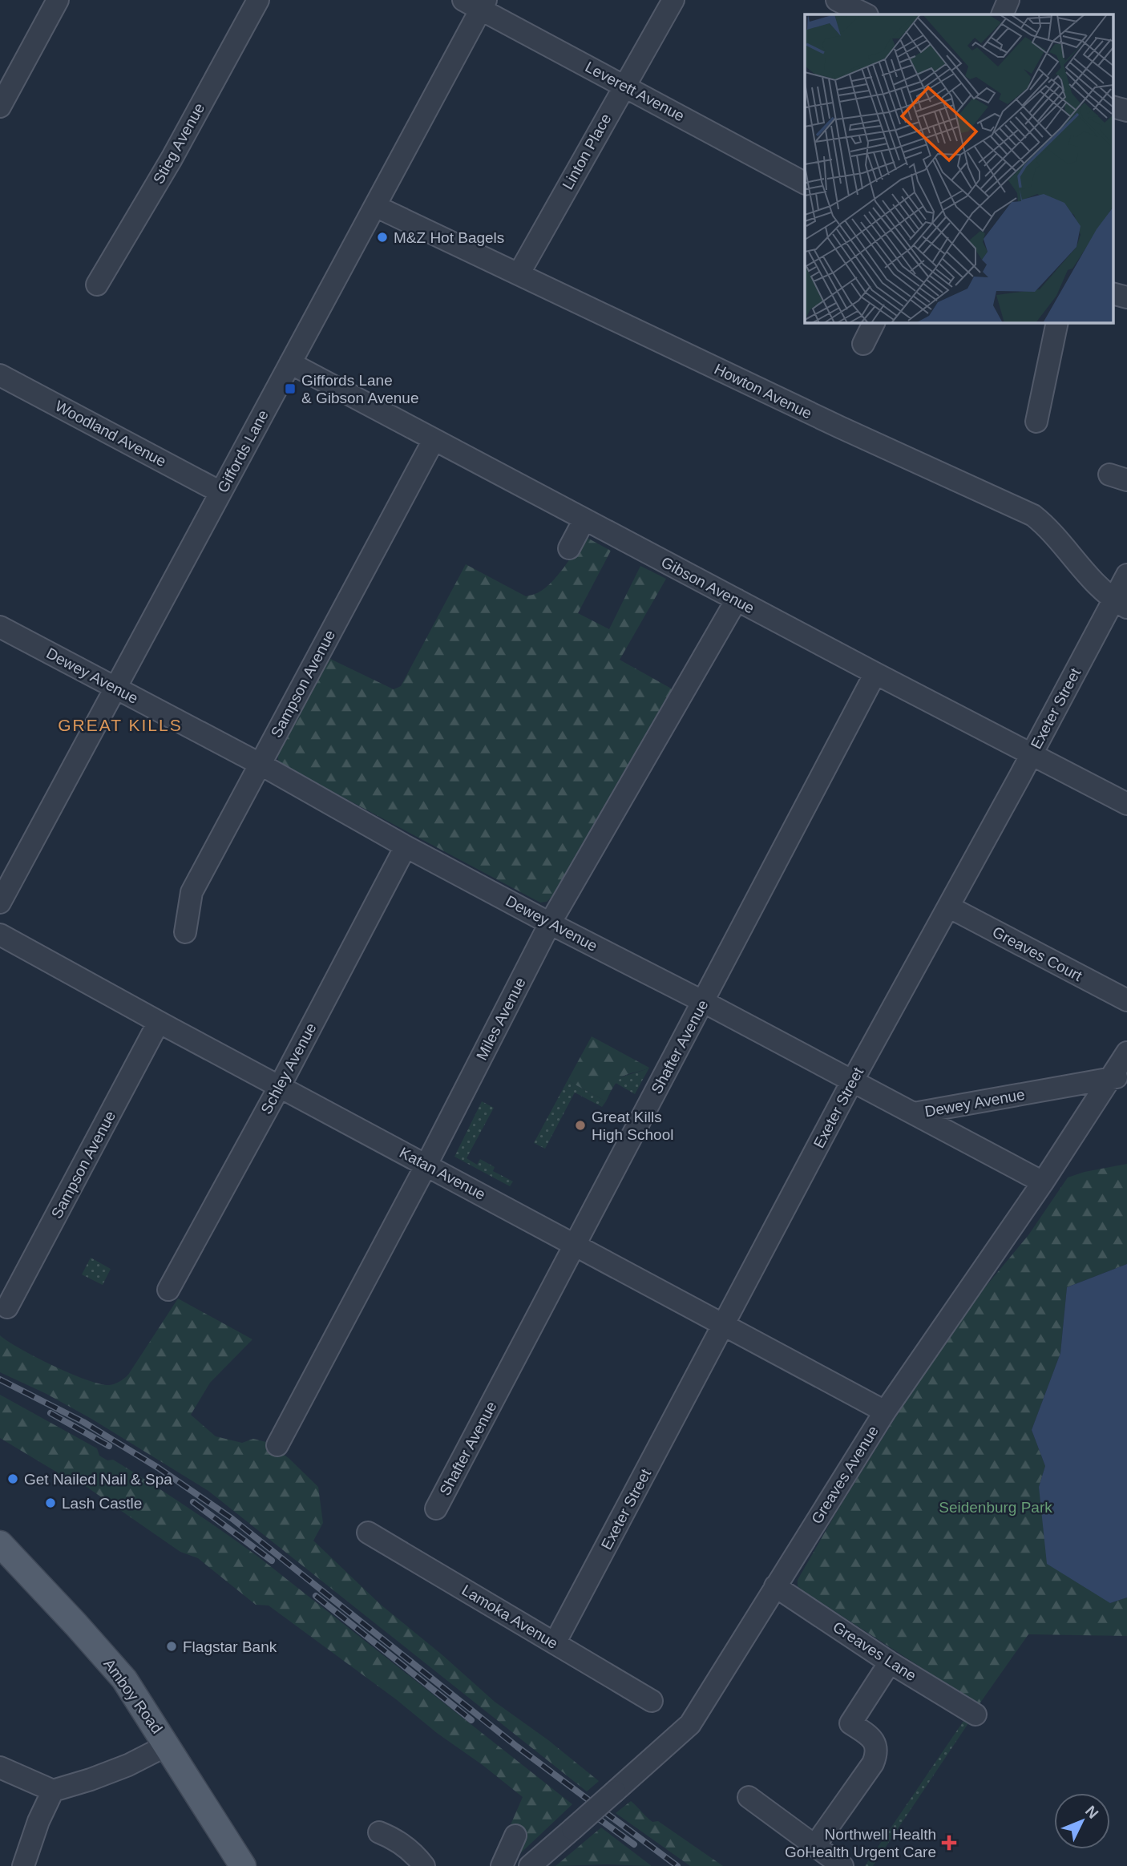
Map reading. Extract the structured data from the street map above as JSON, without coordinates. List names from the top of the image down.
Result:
{
  "streets": {
    "main road": ["Amboy Road"],
    "street": [
      "Leverett Avenue",
      "Stieg Avenue",
      "Linton Place",
      "Howton Avenue",
      "Woodland Avenue",
      "Giffords Lane",
      "Gibson Avenue",
      "Dewey Avenue",
      "Sampson Avenue",
      "Exeter Street",
      "Greaves Court",
      "Miles Avenue",
      "Shafter Avenue",
      "Schley Avenue",
      "Katan Avenue",
      "Greaves Avenue",
      "Lamoka Avenue",
      "Greaves Lane"
    ]
  },
  "crossings": [
    ["Leverett Avenue", "Linton Place"],
    ["Leverett Avenue", "Giffords Lane"],
    ["Linton Place", "Howton Avenue"],
    ["Howton Avenue", "Giffords Lane"],
    ["Howton Avenue", "Exeter Street"],
    ["Woodland Avenue", "Giffords Lane"],
    ["Giffords Lane", "Gibson Avenue"],
    ["Giffords Lane", "Dewey Avenue"],
    ["Gibson Avenue", "Sampson Avenue"],
    ["Gibson Avenue", "Exeter Street"],
    ["Gibson Avenue", "Miles Avenue"],
    ["Gibson Avenue", "Shafter Avenue"],
    ["Dewey Avenue", "Sampson Avenue"],
    ["Dewey Avenue", "Exeter Street"],
    ["Dewey Avenue", "Miles Avenue"],
    ["Dewey Avenue", "Shafter Avenue"],
    ["Dewey Avenue", "Schley Avenue"],
    ["Dewey Avenue", "Greaves Avenue"],
    ["Sampson Avenue", "Katan Avenue"],
    ["Exeter Street", "Greaves Court"],
    ["Exeter Street", "Katan Avenue"],
    ["Exeter Street", "Lamoka Avenue"],
    ["Miles Avenue", "Katan Avenue"],
    ["Shafter Avenue", "Katan Avenue"],
    ["Schley Avenue", "Katan Avenue"],
    ["Katan Avenue", "Greaves Avenue"],
    ["Greaves Avenue", "Greaves Lane"]
  ],
  "districts": ["GREAT KILLS"],
  "parks": ["Seidenburg Park"],
  "places": {
    "other": [
      "M&Z Hot Bagels",
      "Great Kills High School",
      "Get Nailed Nail & Spa",
      "Lash Castle",
      "Flagstar Bank"
    ],
    "transit": ["Giffords Lane & Gibson Avenue"],
    "health": ["Northwell Health GoHealth Urgent Care"]
  },
  "north": "top right"
}
